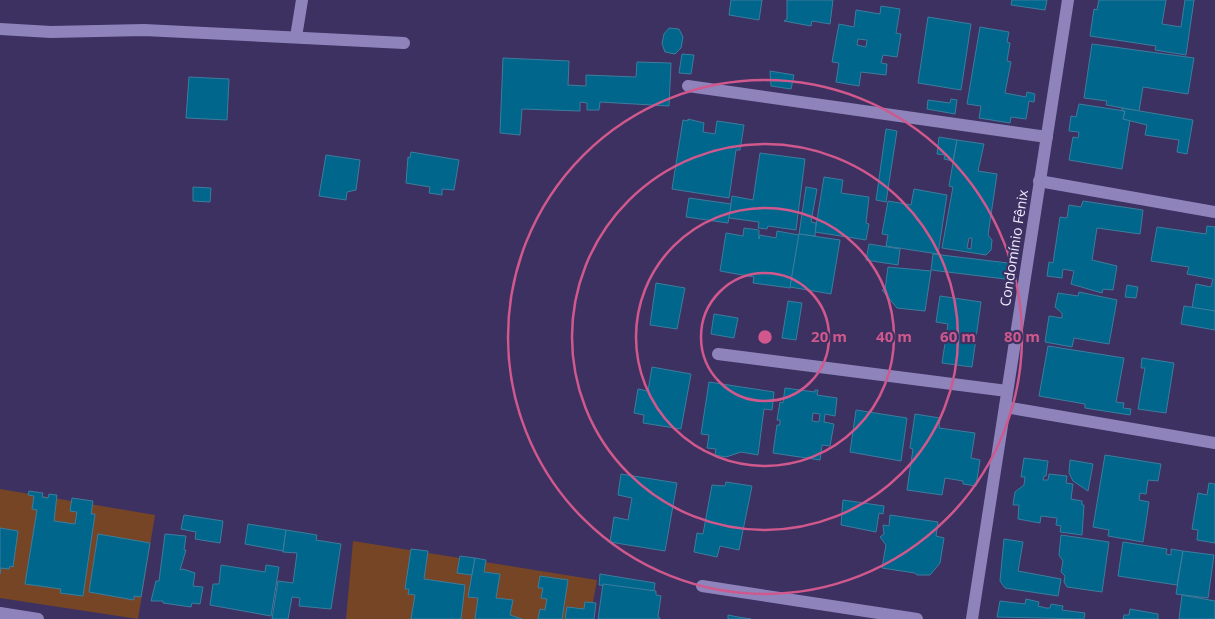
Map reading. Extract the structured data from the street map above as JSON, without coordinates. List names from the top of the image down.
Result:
{
  "streets": {
    "street": ["Condomínio Fênix"]
  },
  "rings": [
    "20 m",
    "40 m",
    "60 m",
    "80 m"
  ]
}
